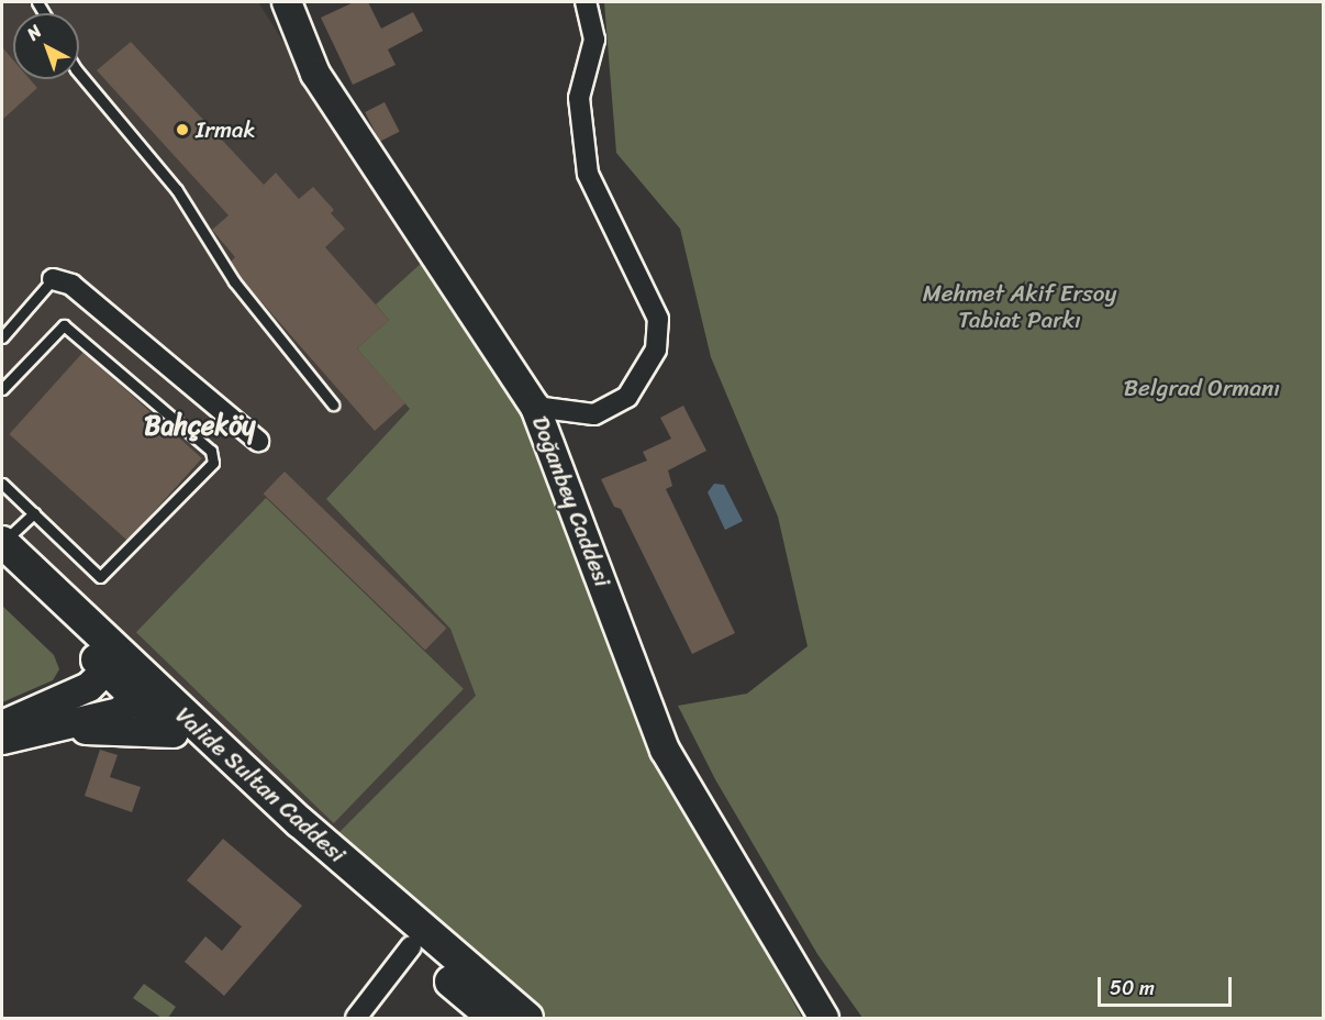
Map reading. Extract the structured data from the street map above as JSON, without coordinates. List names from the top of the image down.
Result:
{
  "streets": {
    "main road": ["Valide Sultan Caddesi"],
    "street": ["Doğanbey Caddesi"]
  },
  "districts": ["Bahçeköy"],
  "parks": ["Mehmet Akif Ersoy Tabiat Parkı", "Belgrad Ormanı"],
  "places": ["Irmak"],
  "scale_bar": "50 m",
  "north": "top left"
}
